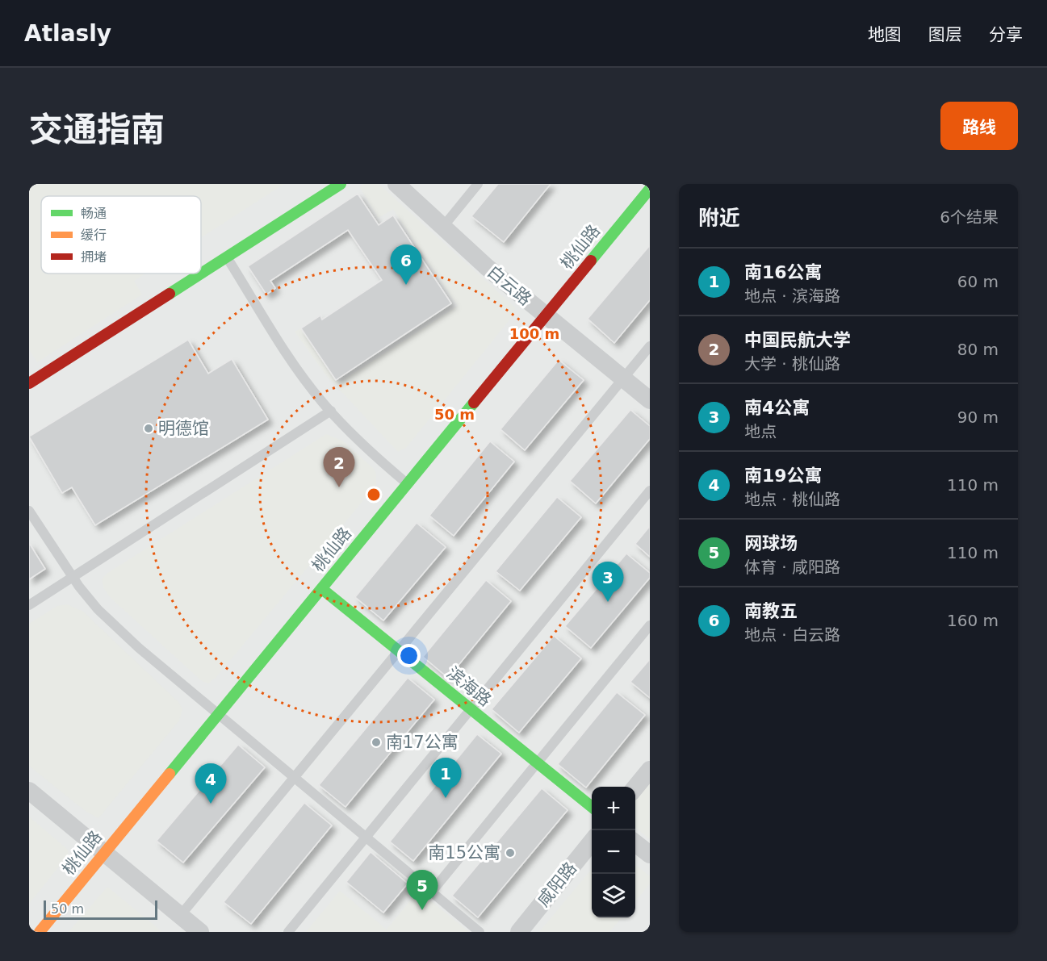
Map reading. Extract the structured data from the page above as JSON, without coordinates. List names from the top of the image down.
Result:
{
  "streets": {
    "street": [
      "桃仙路",
      "白云路",
      "滨海路",
      "咸阳路"
    ]
  },
  "crossings": [
    ["桃仙路", "白云路"],
    ["桃仙路", "滨海路"]
  ],
  "places": ["明德馆", "南17公寓", "南15公寓"],
  "legend": ["畅通", "缓行", "拥堵"],
  "scale_bar": "50 m",
  "page": {
    "header": "Atlasly",
    "nav": ["地图", "图层", "分享"],
    "title": "交通指南",
    "buttons": "路线",
    "heading": ["附近", "6个结果"],
    "pins": [
      "6",
      "2",
      "3",
      "1",
      "4",
      "5"
    ],
    "list": [
      {
        "mark": "1",
        "name": "南16公寓",
        "note": "地点 · 滨海路",
        "value": "60 m"
      },
      {
        "mark": "2",
        "name": "中国民航大学",
        "note": "大学 · 桃仙路",
        "value": "80 m"
      },
      {
        "mark": "3",
        "name": "南4公寓",
        "note": "地点",
        "value": "90 m"
      },
      {
        "mark": "4",
        "name": "南19公寓",
        "note": "地点 · 桃仙路",
        "value": "110 m"
      },
      {
        "mark": "5",
        "name": "网球场",
        "note": "体育 · 咸阳路",
        "value": "110 m"
      },
      {
        "mark": "6",
        "name": "南教五",
        "note": "地点 · 白云路",
        "value": "160 m"
      }
    ],
    "map_buttons": ["+", "−"],
    "scale": "50 m"
  },
  "rings": ["100 m", "50 m"]
}
